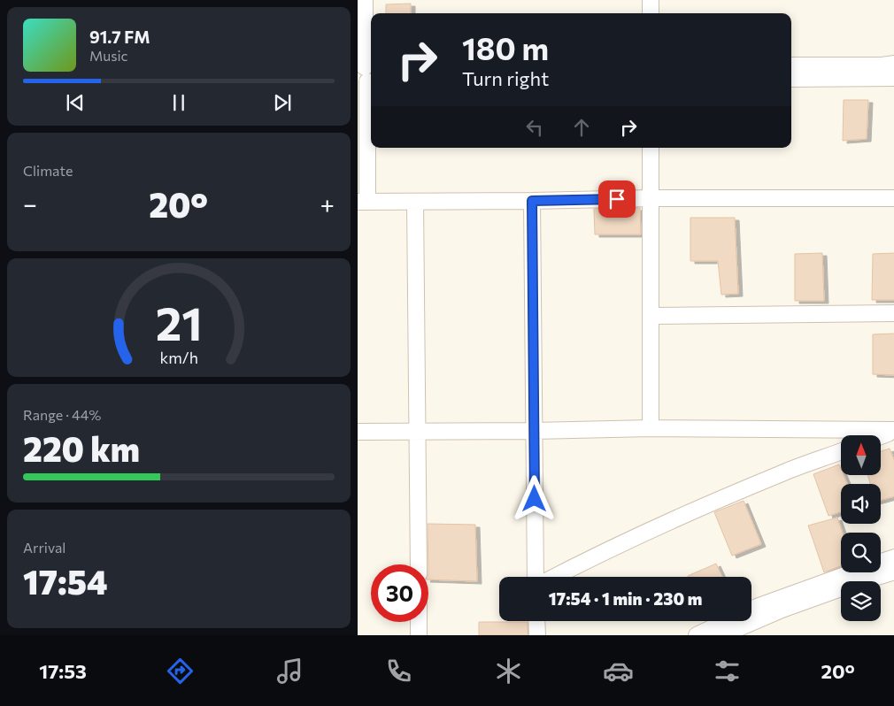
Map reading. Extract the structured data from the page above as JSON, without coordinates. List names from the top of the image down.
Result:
{
  "north": "top",
  "page": {
    "turn": ["180 m", "Turn right"],
    "song": ["91.7 FM", "Music"],
    "tile": [
      "Climate",
      ["Range · 44%", "220 km"],
      ["Arrival", "17:54"]
    ],
    "heat": ["−", "20°", "+"],
    "limit": "30",
    "trip": "17:54 · 1 min · 230 m",
    "tabs": ["17:53", "20°"],
    "gauge": ["21", "km/h"]
  }
}
